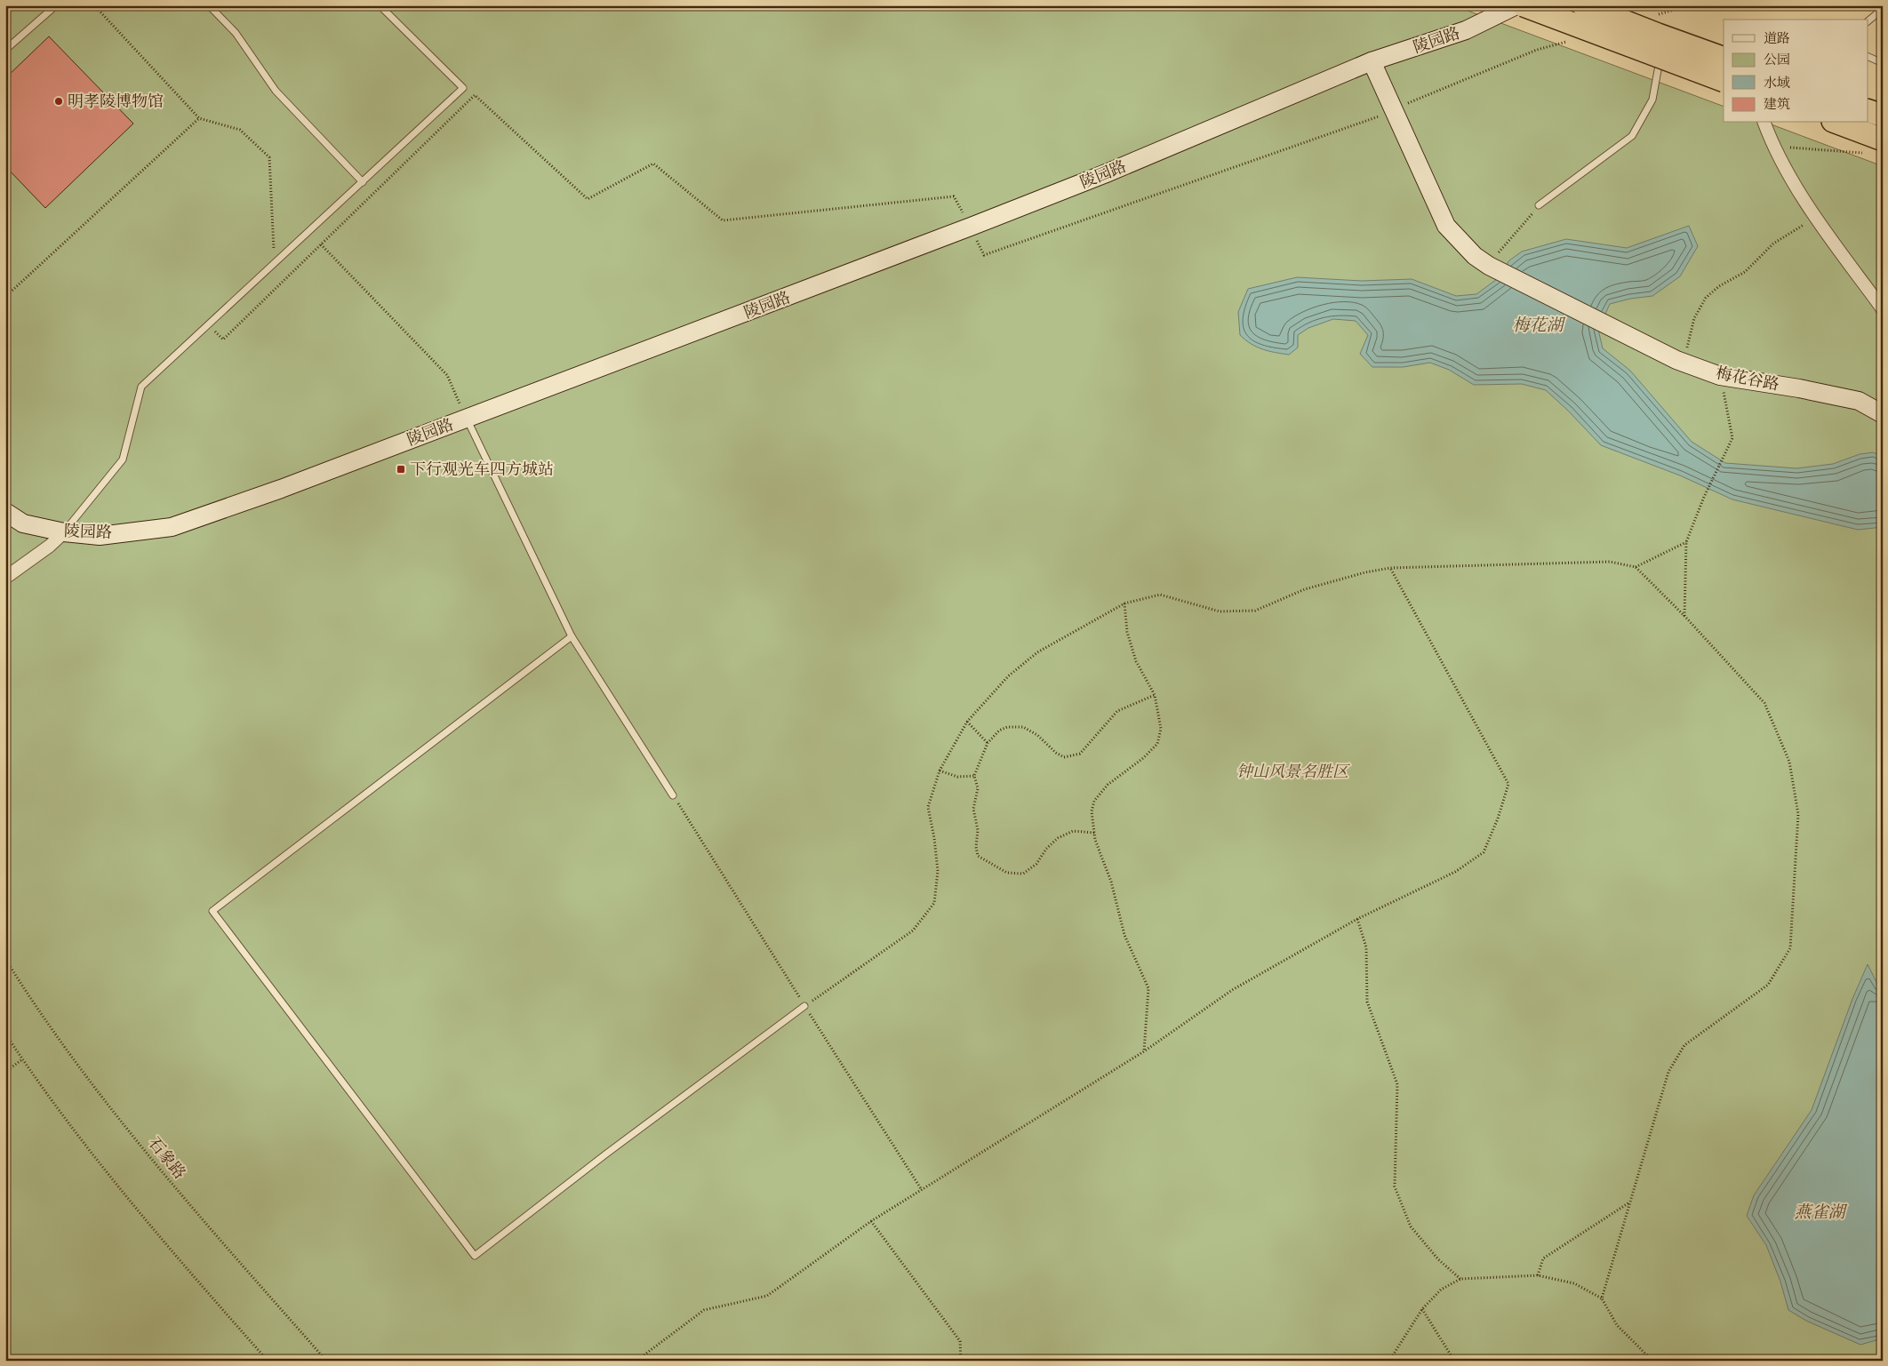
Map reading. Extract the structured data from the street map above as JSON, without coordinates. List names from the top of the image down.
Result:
{
  "streets": {
    "street": ["陵园路", "梅花谷路"],
    "path": ["石象路"]
  },
  "crossings": [
    ["陵园路", "梅花谷路"]
  ],
  "water": ["梅花湖", "燕雀湖"],
  "parks": ["钟山风景名胜区"],
  "places": {
    "other": ["明孝陵博物馆"],
    "transit": ["下行观光车四方城站"]
  },
  "legend": [
    "道路",
    "公园",
    "水域",
    "建筑"
  ]
}
